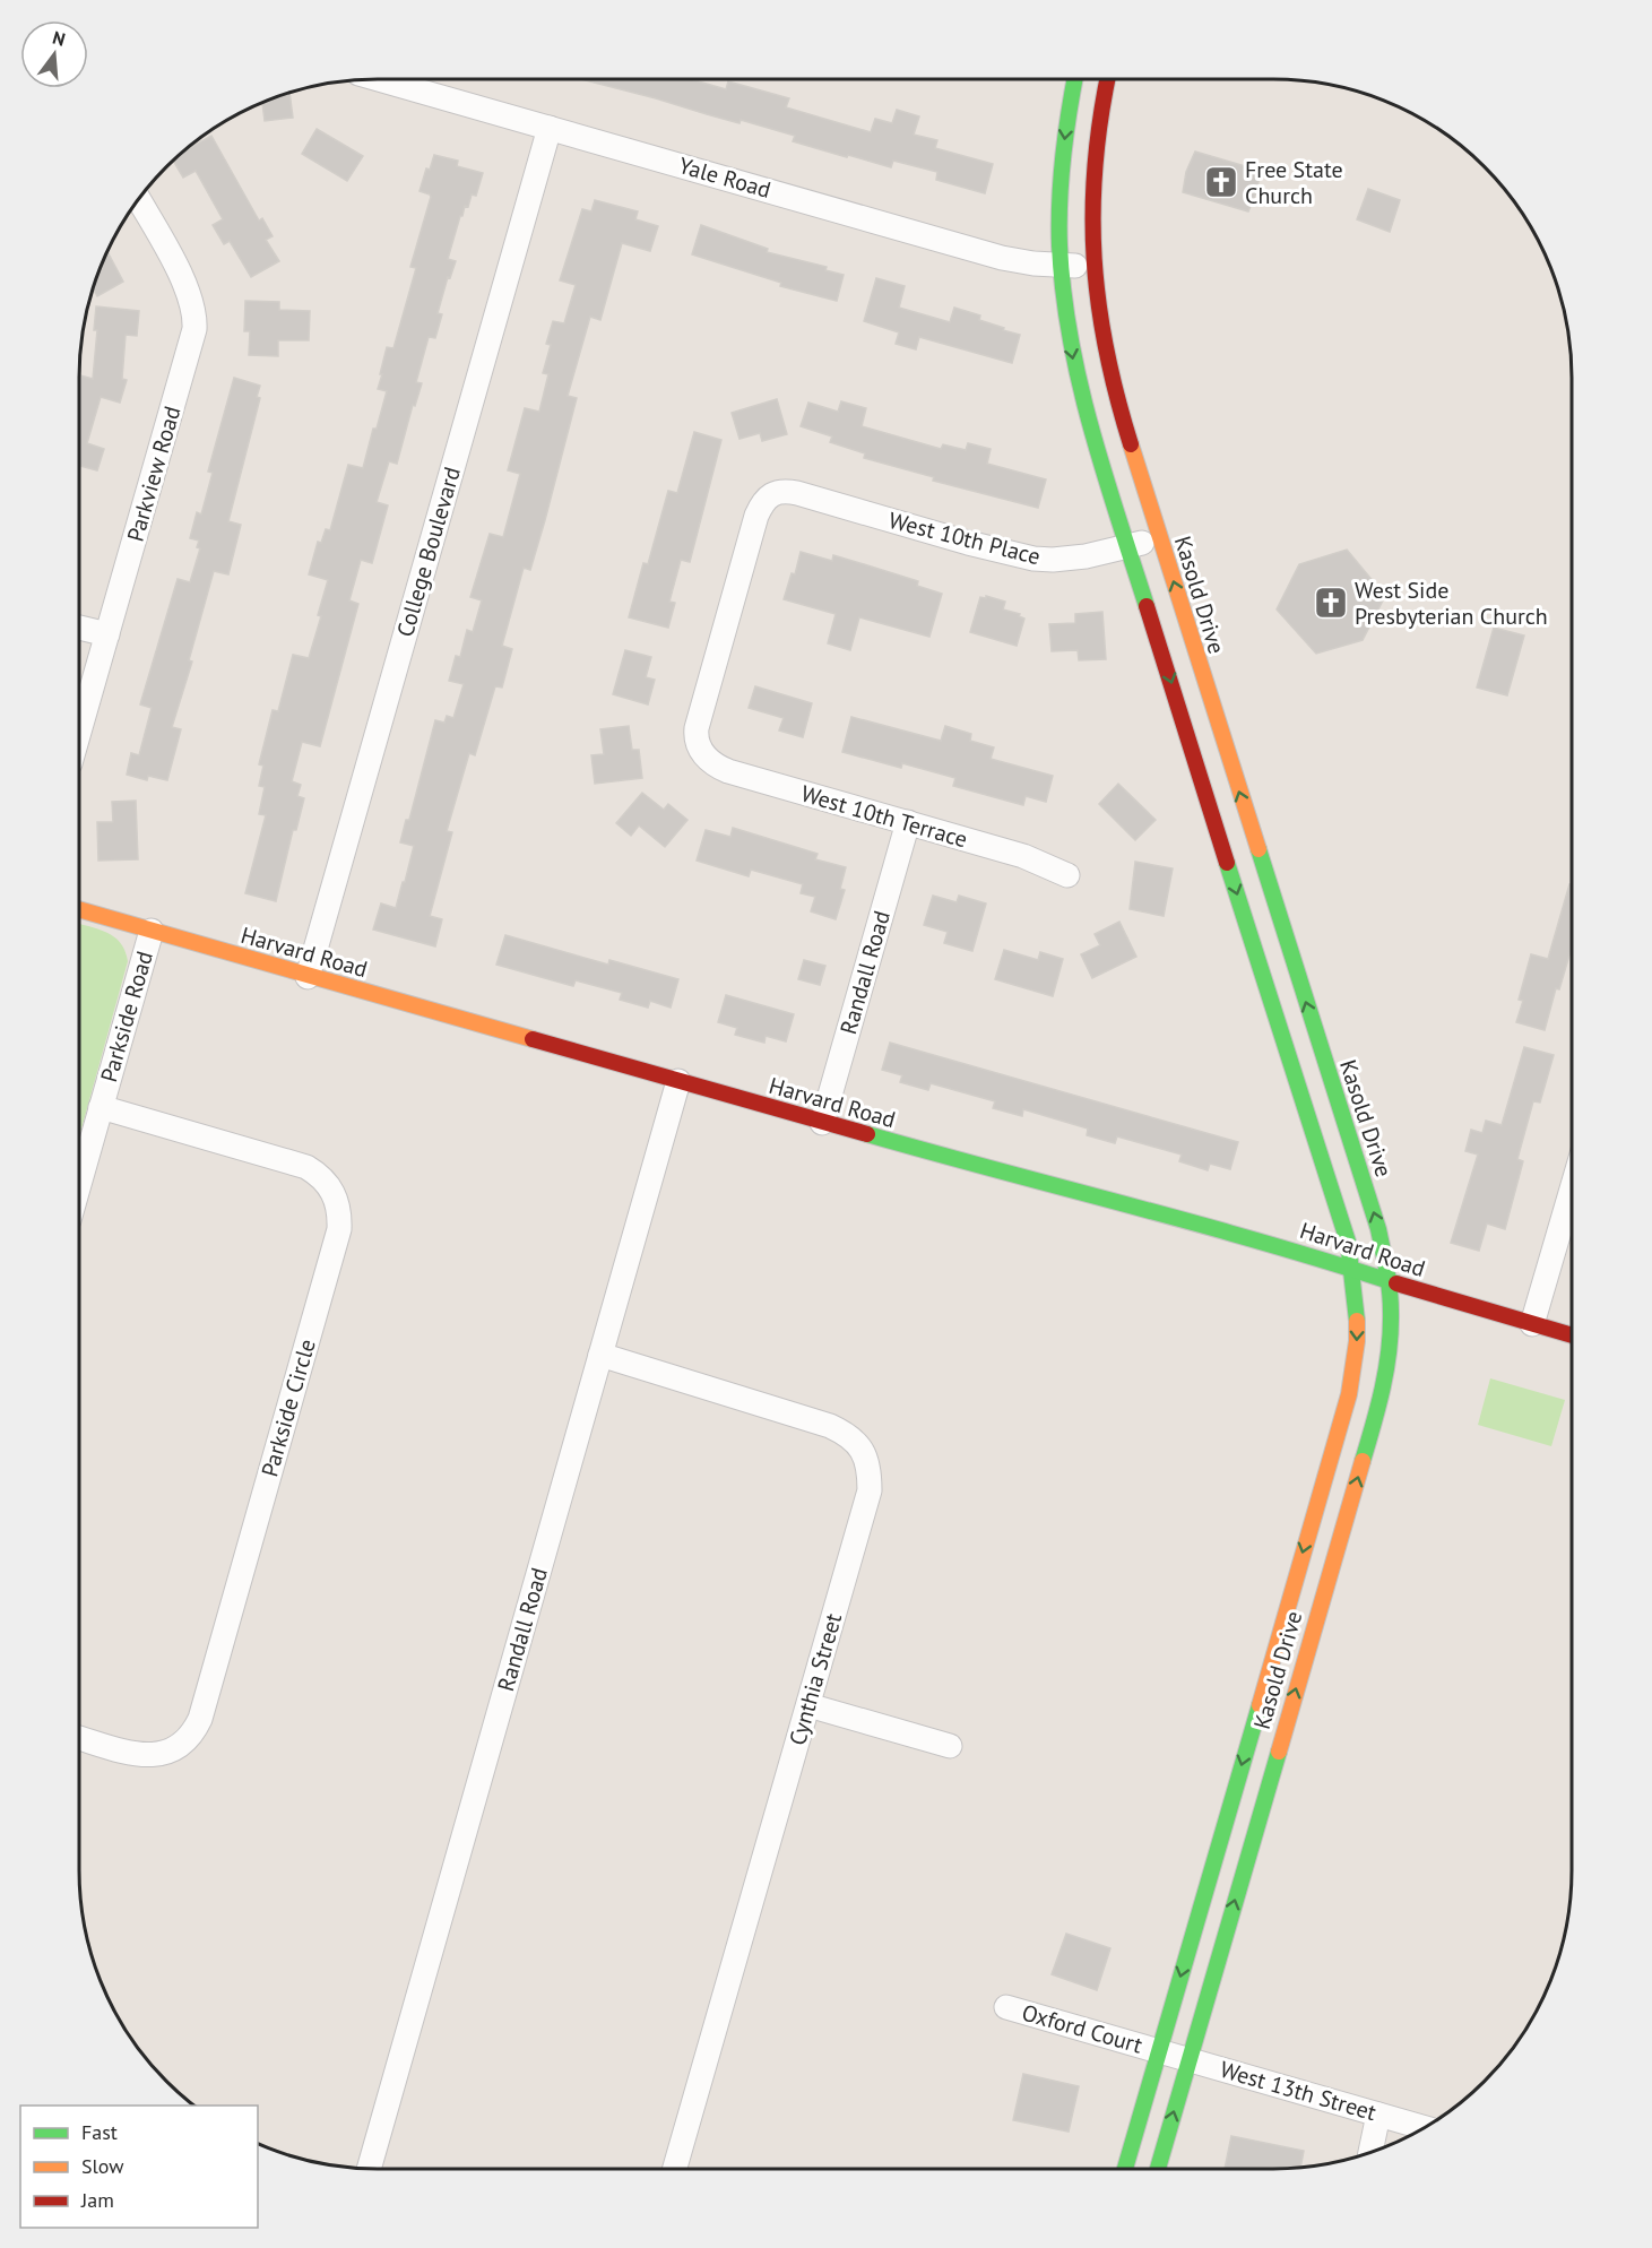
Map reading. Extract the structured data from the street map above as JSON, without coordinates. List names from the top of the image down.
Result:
{
  "streets": {
    "main road": ["Kasold Drive", "Harvard Road"],
    "street": [
      "Yale Road",
      "Parkview Road",
      "West 10th Place",
      "College Boulevard",
      "West 10th Terrace",
      "Randall Road",
      "Parkside Road",
      "Parkside Circle",
      "Cynthia Street",
      "Oxford Court",
      "West 13th Street"
    ]
  },
  "crossings": [
    ["Yale Road", "College Boulevard"],
    ["Yale Road", "Kasold Drive"],
    ["West 10th Place", "Kasold Drive"],
    ["West 10th Place", "West 10th Terrace"],
    ["College Boulevard", "Harvard Road"],
    ["Kasold Drive", "Harvard Road"],
    ["Kasold Drive", "Oxford Court"],
    ["Kasold Drive", "West 13th Street"],
    ["West 10th Terrace", "Randall Road"],
    ["Harvard Road", "Randall Road"],
    ["Harvard Road", "Parkside Road"],
    ["Randall Road", "Cynthia Street"],
    ["Parkside Road", "Parkside Circle"],
    ["Oxford Court", "West 13th Street"]
  ],
  "places": {
    "church": ["Free State Church", "West Side Presbyterian Church"]
  },
  "legend": ["Fast", "Slow", "Jam"],
  "north": "top"
}
